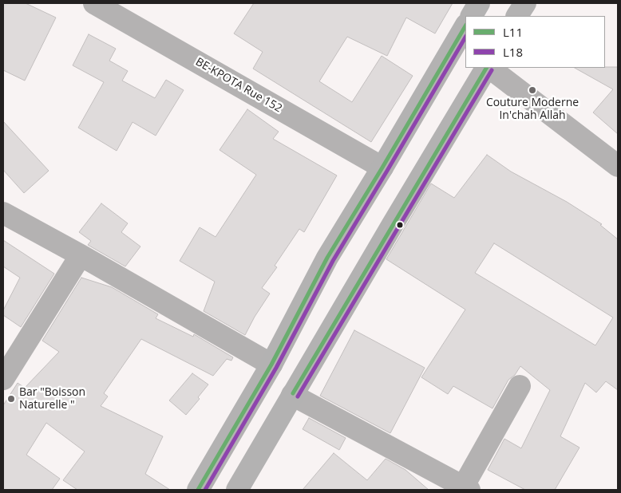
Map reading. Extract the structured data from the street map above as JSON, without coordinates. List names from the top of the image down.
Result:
{
  "streets": {
    "street": ["BE-KPOTA Rue 152"]
  },
  "places": ["Couture Moderne In'chah Allah", "Bar \"Boisson Naturelle \""],
  "lines": ["transit line L11", "transit line L18"],
  "legend": ["L11", "L18"]
}
